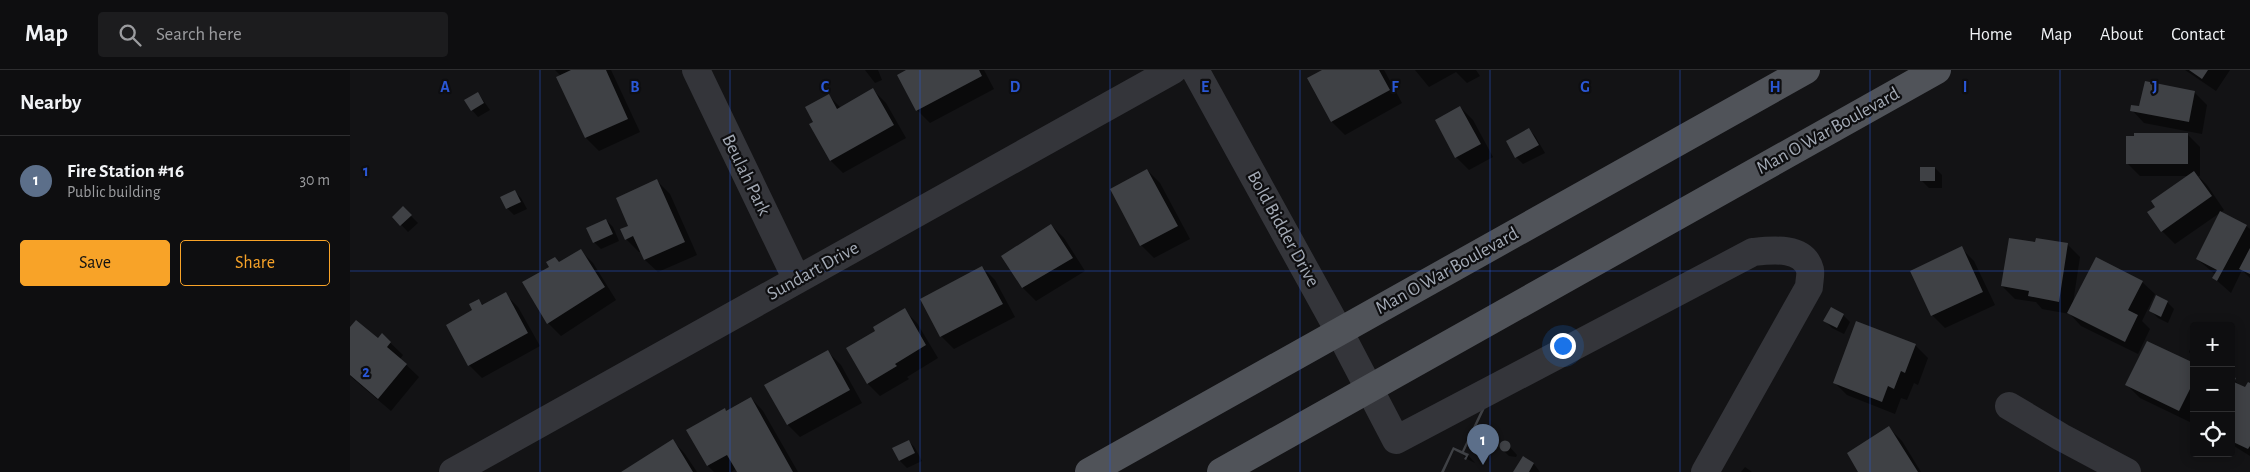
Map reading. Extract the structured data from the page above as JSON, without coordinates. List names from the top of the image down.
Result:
{
  "streets": {
    "main road": ["Man O War Boulevard"],
    "street": ["Beulah Park", "Bold Bidder Drive", "Sundart Drive"]
  },
  "crossings": [
    ["Man O War Boulevard", "Bold Bidder Drive"],
    ["Beulah Park", "Sundart Drive"]
  ],
  "page": {
    "header": "Map",
    "search": "Search here",
    "nav": [
      "Home",
      "Map",
      "About",
      "Contact"
    ],
    "heading": "Nearby",
    "list": [
      {
        "mark": "1",
        "name": "Fire Station #16",
        "note": "Public building",
        "value": "30 m"
      }
    ],
    "buttons": ["Save", "Share"],
    "map_buttons": ["+", "−"],
    "pins": "1"
  },
  "grid": {
    "columns": [
      "A",
      "B",
      "C",
      "D",
      "E",
      "F",
      "G",
      "H",
      "I",
      "J"
    ],
    "rows": ["1", "2"]
  }
}
